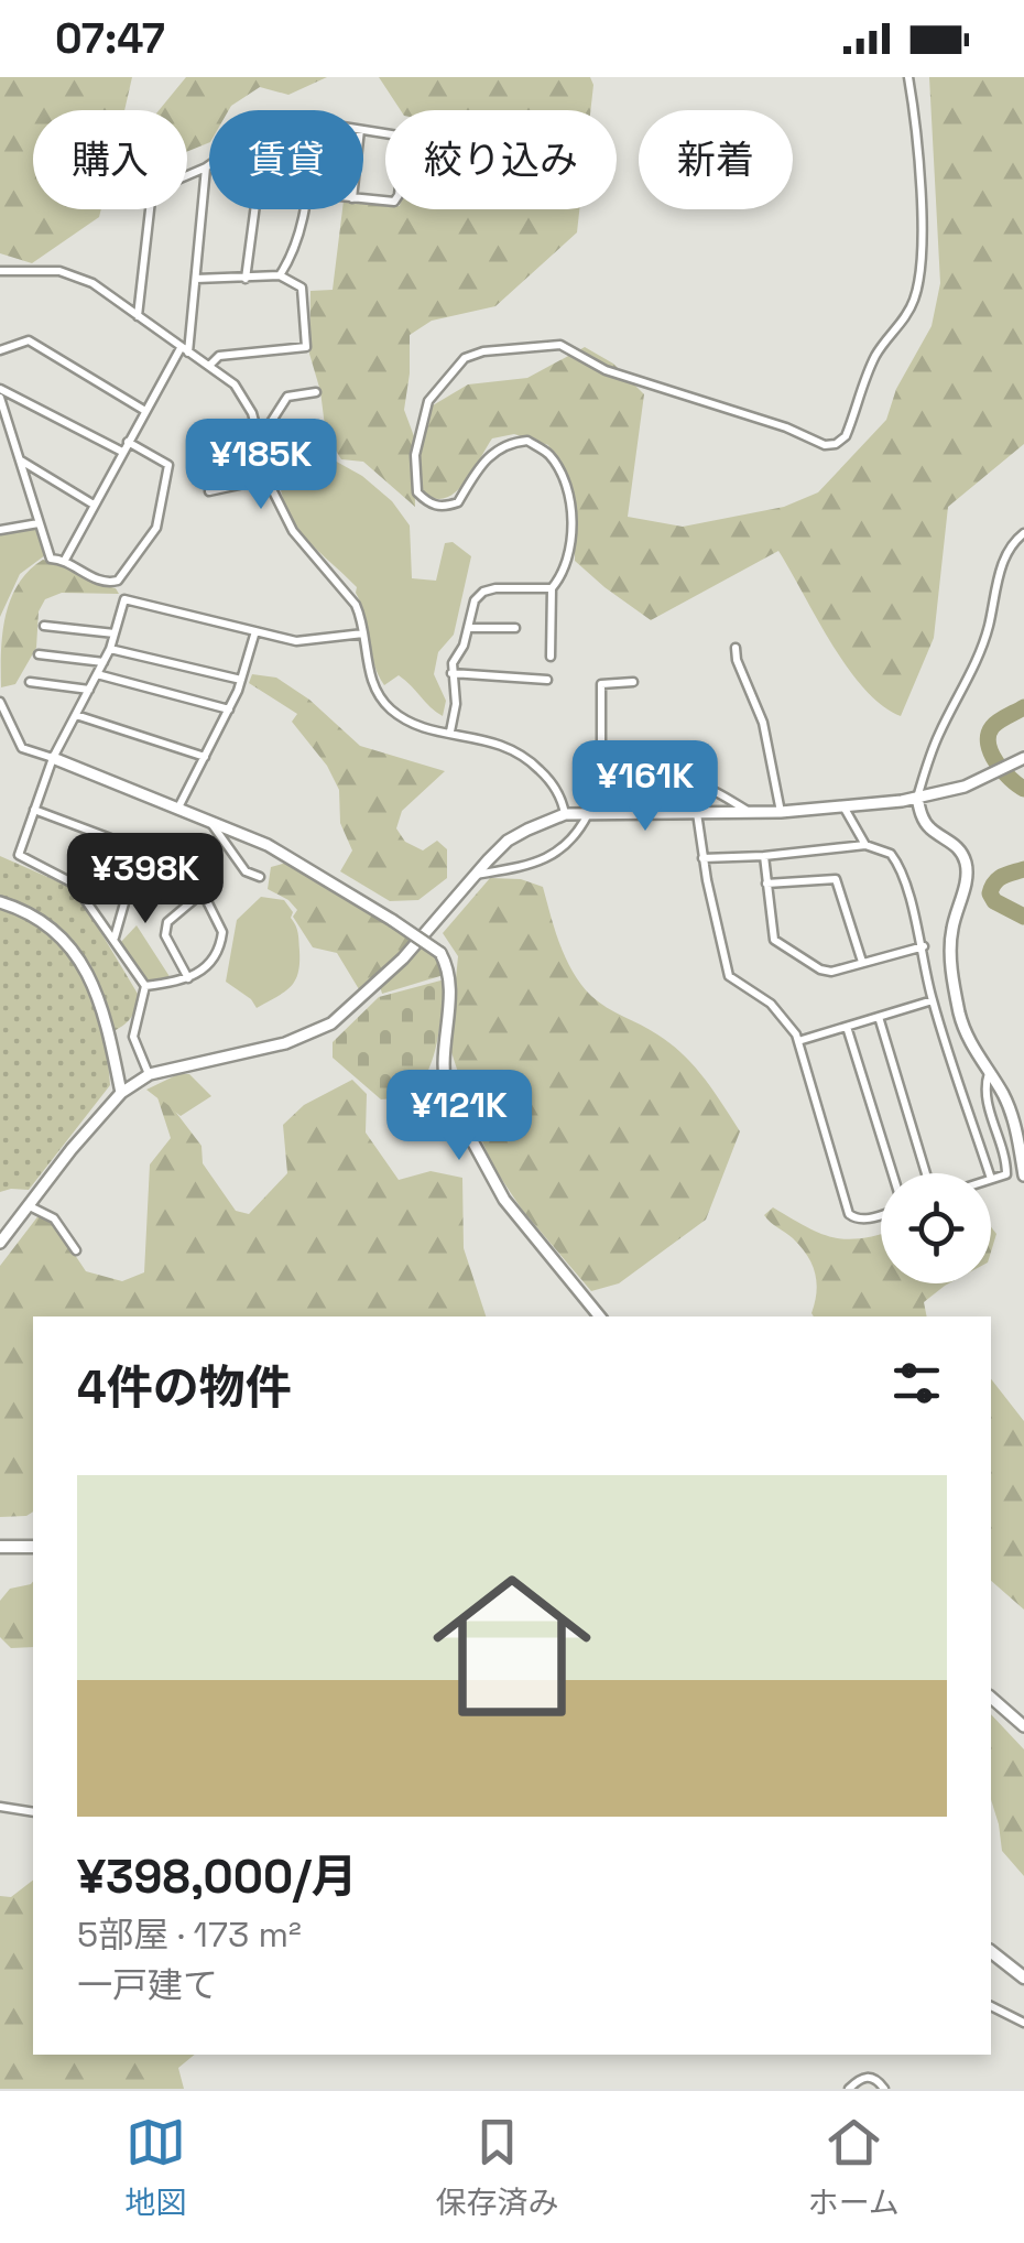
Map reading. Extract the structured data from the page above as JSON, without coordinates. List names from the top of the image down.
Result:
{
  "page": {
    "status": "07:47",
    "chip": [
      "購入",
      "賃貸",
      "絞り込み",
      "新着"
    ],
    "price": [
      "¥185K",
      "¥161K",
      "¥398K",
      "¥121K"
    ],
    "heading": "4件の物件",
    "list": [
      {
        "name": "¥398,000/月",
        "note": "5部屋 · 173 m² · 一戸建て"
      }
    ],
    "tabs": ["地図", "保存済み", "ホーム"]
  }
}
